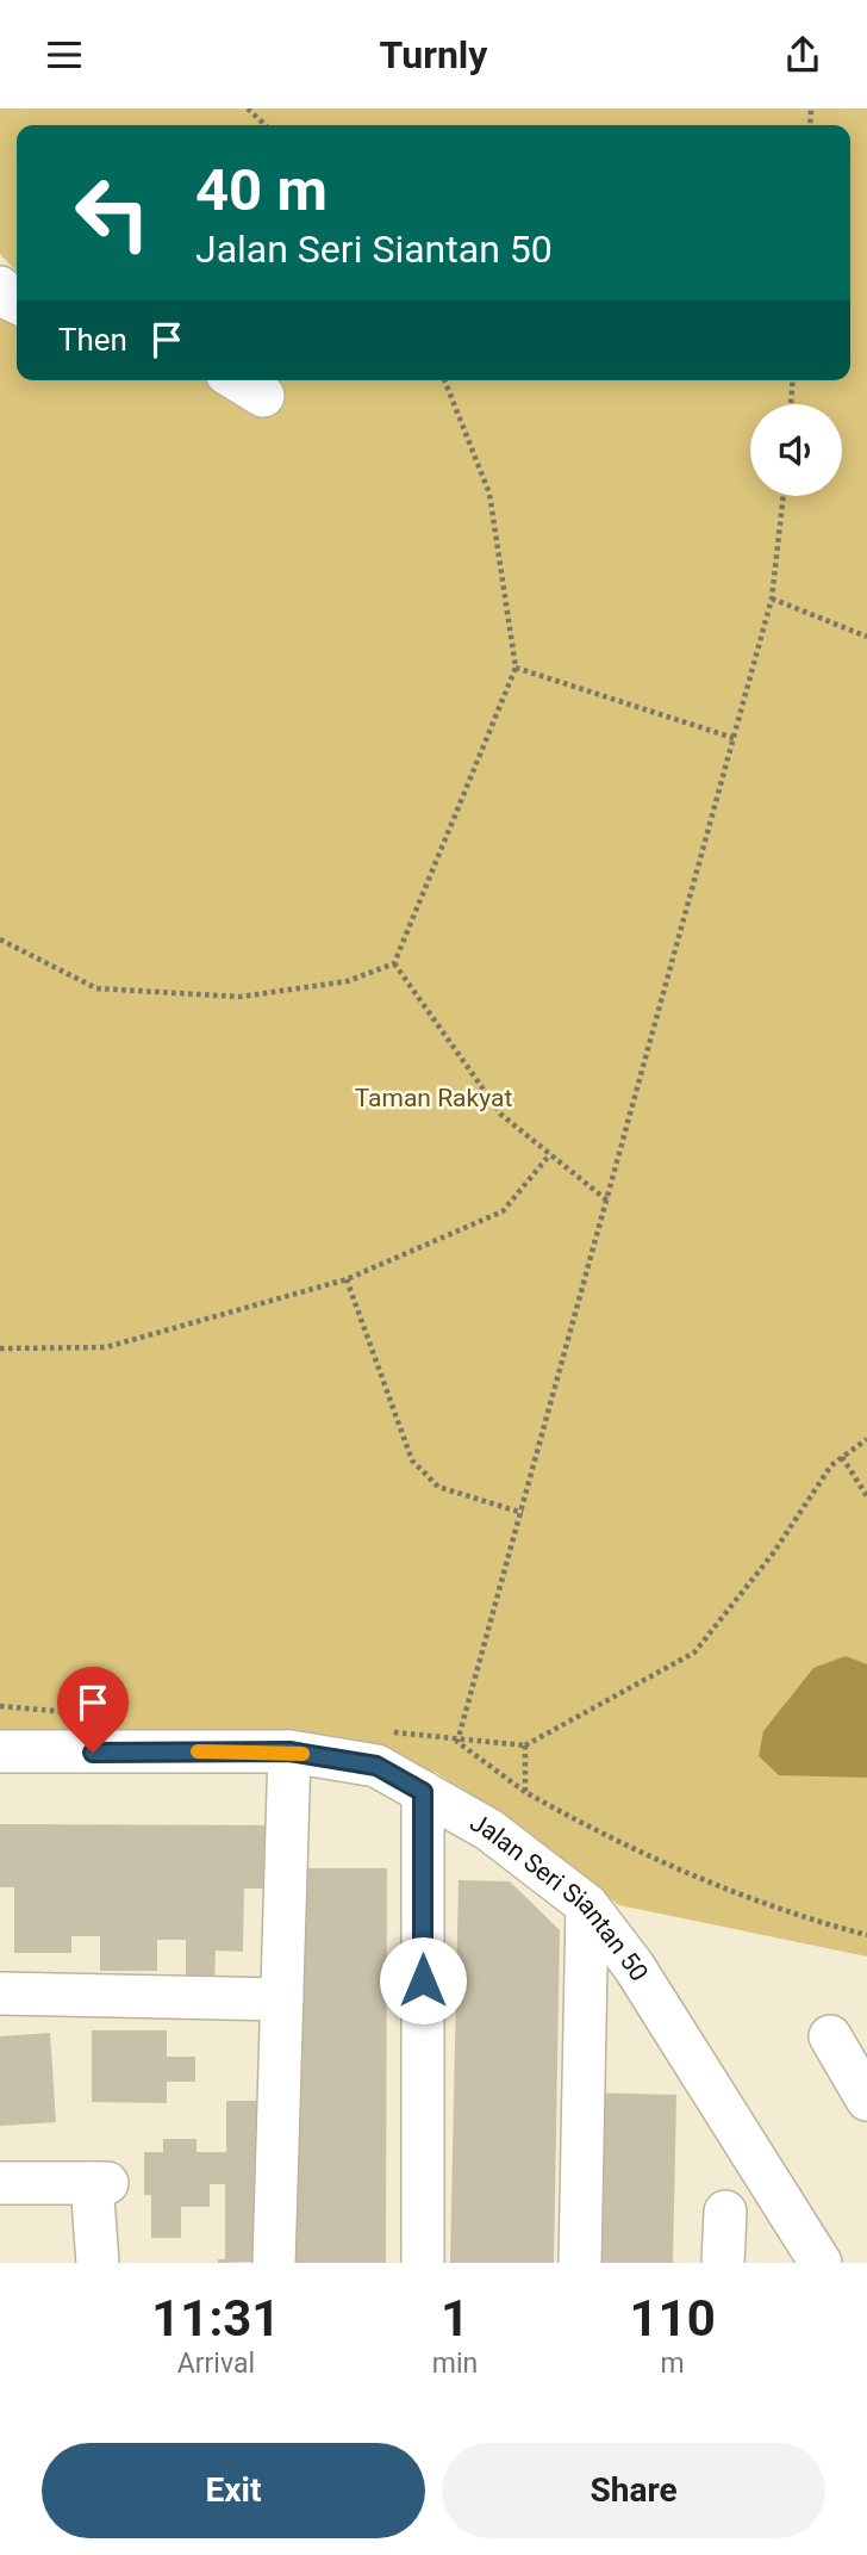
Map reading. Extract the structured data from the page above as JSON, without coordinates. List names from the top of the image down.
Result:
{
  "streets": {
    "street": ["Jalan Seri Siantan 50"]
  },
  "parks": ["Taman Rakyat"],
  "page": {
    "header": "Turnly",
    "turn": ["40 m", "Jalan Seri Siantan 50"],
    "then": "Then",
    "eta": [
      "11:31",
      "Arrival",
      "1",
      "min",
      "110",
      "m"
    ],
    "buttons": ["Exit", "Share"]
  }
}
